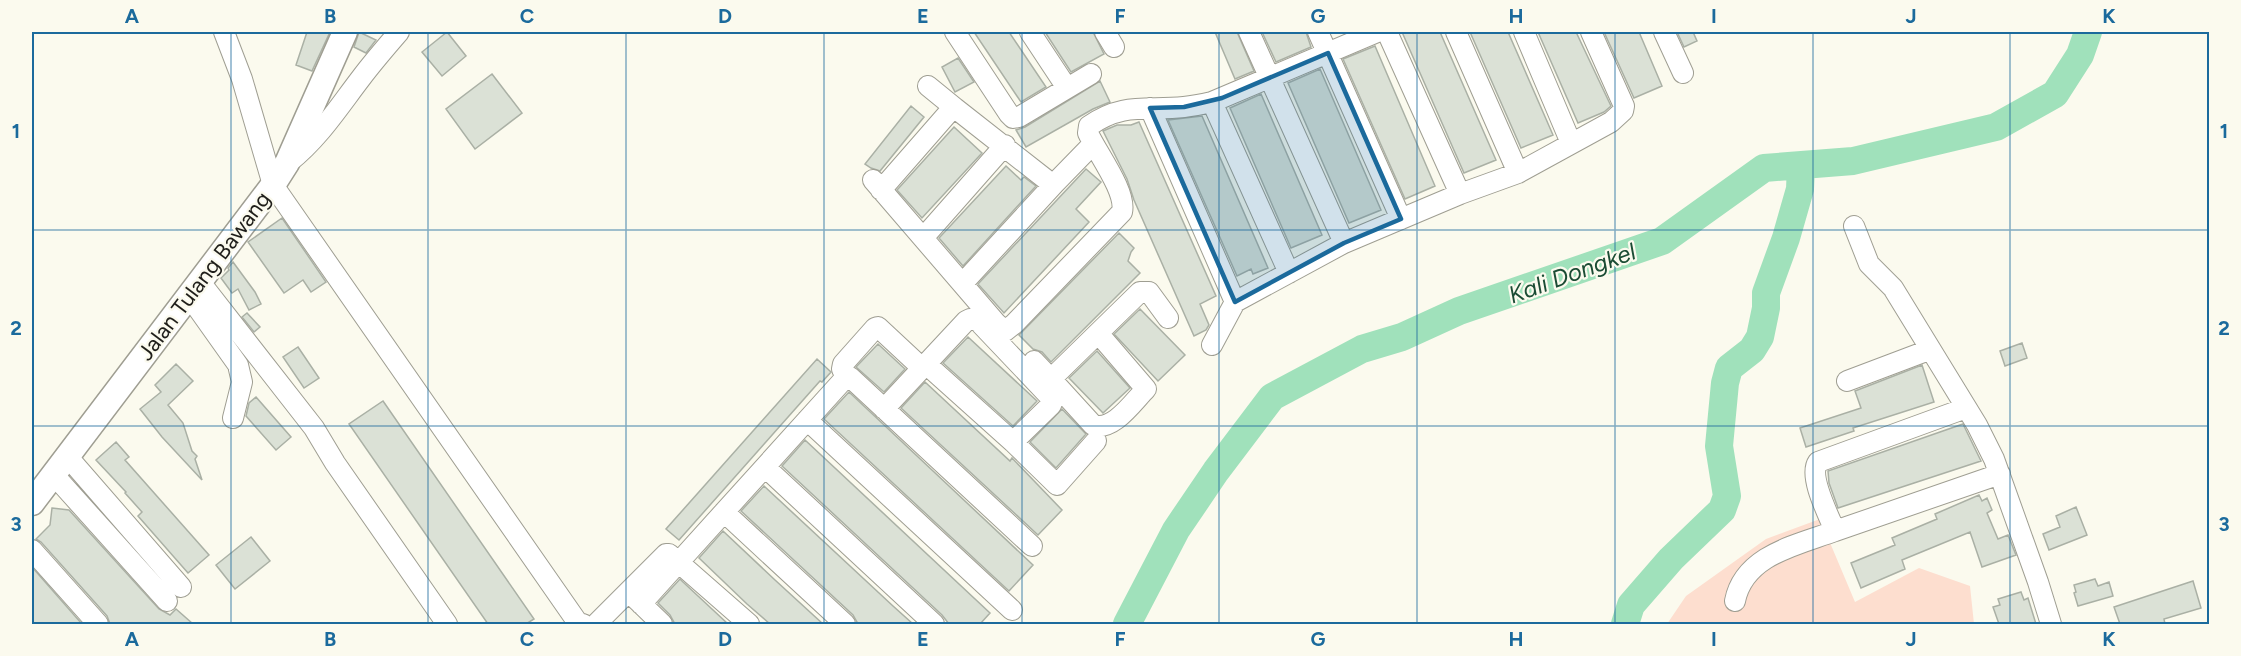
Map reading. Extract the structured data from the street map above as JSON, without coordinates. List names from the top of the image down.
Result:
{
  "streets": {
    "street": ["Jalan Tulang Bawang"]
  },
  "water": ["Kali Dongkel"],
  "grid": {
    "columns": [
      "A",
      "B",
      "C",
      "D",
      "E",
      "F",
      "G",
      "H",
      "I",
      "J",
      "K"
    ],
    "rows": ["1", "2", "3"]
  }
}
